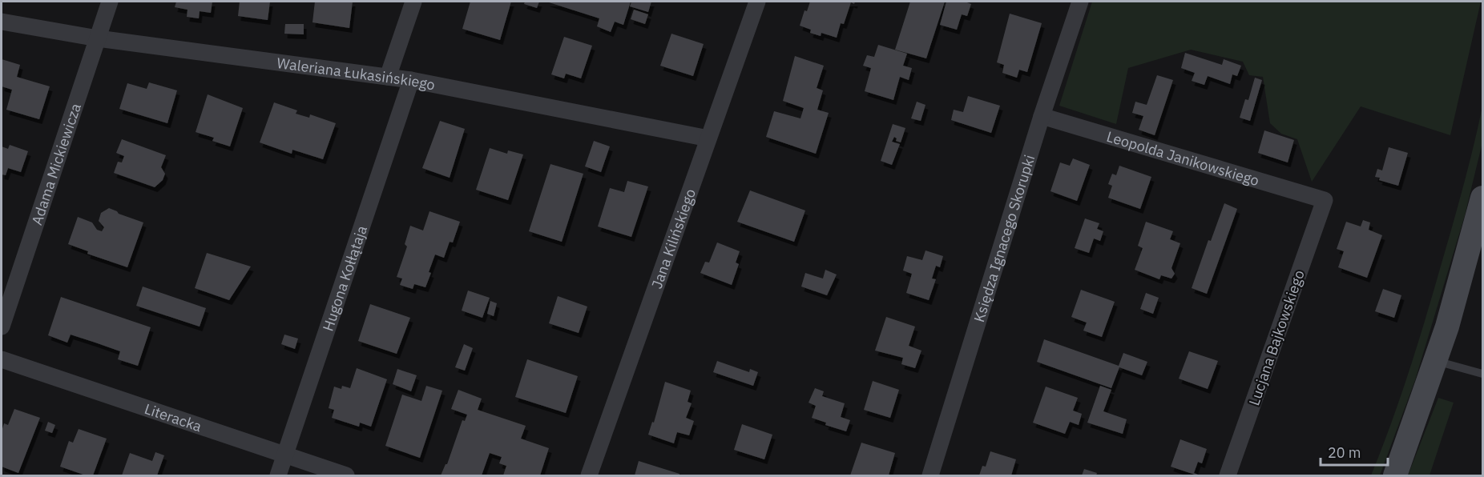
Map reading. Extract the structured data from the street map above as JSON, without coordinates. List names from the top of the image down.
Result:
{
  "streets": {
    "street": [
      "Waleriana Łukasińskiego",
      "Leopolda Janikowskiego",
      "Adama Mickiewicza",
      "Jana Kilińskiego",
      "Księdza Ignacego Skorupki",
      "Hugona Kołłątaja",
      "Lucjana Bajkowskiego",
      "Literacka"
    ]
  },
  "crossings": [
    ["Waleriana Łukasińskiego", "Adama Mickiewicza"],
    ["Waleriana Łukasińskiego", "Jana Kilińskiego"],
    ["Waleriana Łukasińskiego", "Hugona Kołłątaja"],
    ["Leopolda Janikowskiego", "Księdza Ignacego Skorupki"],
    ["Leopolda Janikowskiego", "Lucjana Bajkowskiego"],
    ["Hugona Kołłątaja", "Literacka"]
  ],
  "scale_bar": "20 m"
}
